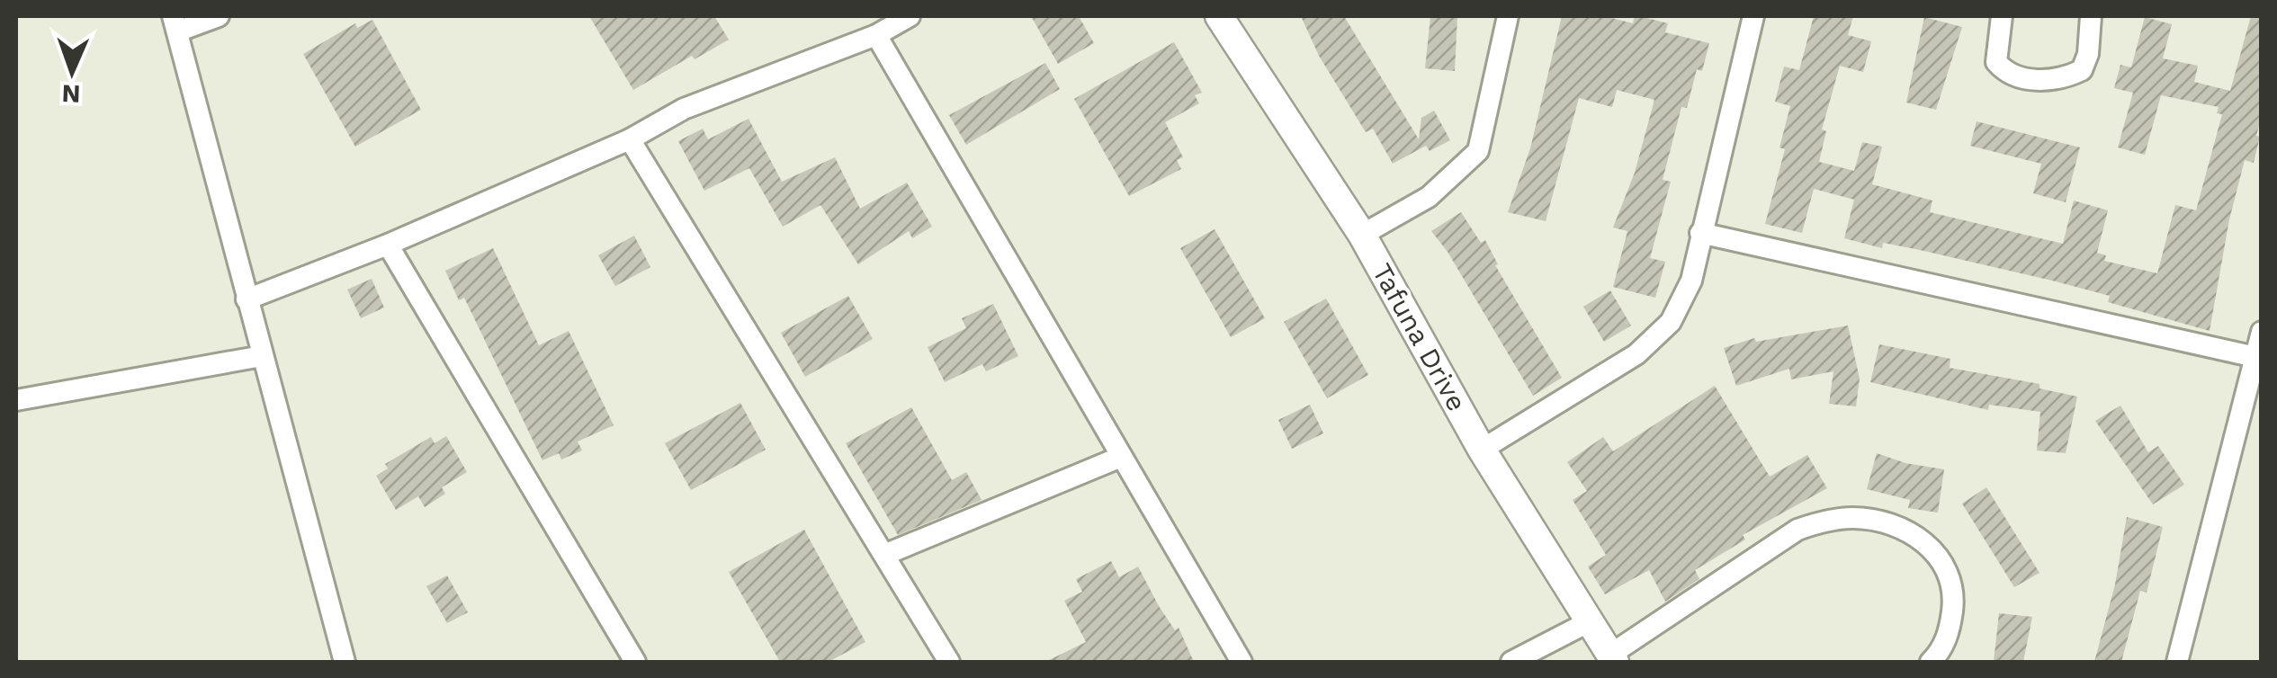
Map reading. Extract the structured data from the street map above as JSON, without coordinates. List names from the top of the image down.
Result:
{
  "streets": {
    "main road": ["Tafuna Drive"]
  },
  "north": "bottom"
}
